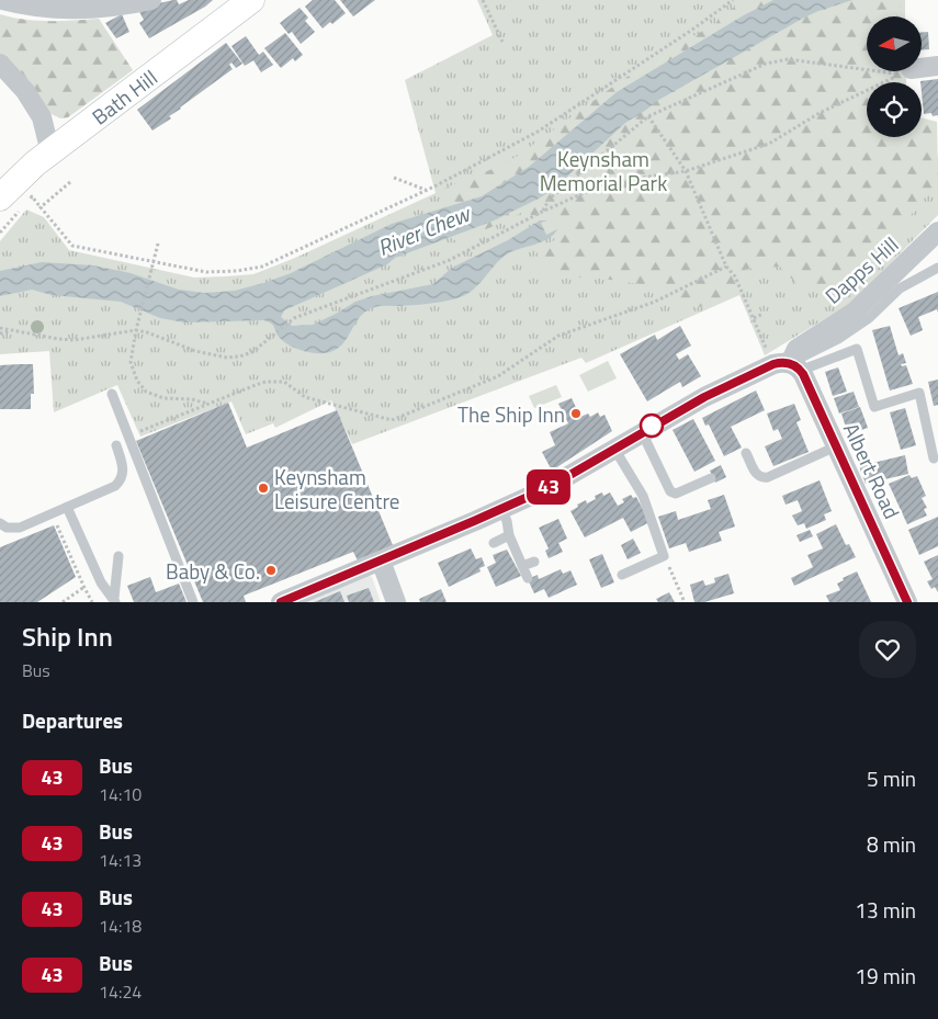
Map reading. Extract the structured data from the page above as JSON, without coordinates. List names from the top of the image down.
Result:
{
  "streets": {
    "main road": ["Bath Hill"],
    "street": ["Dapps Hill", "Albert Road"]
  },
  "crossings": [
    ["Dapps Hill", "Albert Road"]
  ],
  "water": ["River Chew"],
  "parks": ["Keynsham Memorial Park"],
  "places": ["The Ship Inn", "Keynsham Leisure Centre", "Baby & Co."],
  "lines": ["bus line 43"],
  "north": "left",
  "page": {
    "on_map": "43",
    "heading": [
      ["Ship Inn", "Bus"],
      "Departures"
    ],
    "list": [
      {
        "mark": "43",
        "name": "Bus",
        "note": "14:10",
        "value": "5 min"
      },
      {
        "mark": "43",
        "name": "Bus",
        "note": "14:13",
        "value": "8 min"
      },
      {
        "mark": "43",
        "name": "Bus",
        "note": "14:18",
        "value": "13 min"
      },
      {
        "mark": "43",
        "name": "Bus",
        "note": "14:24",
        "value": "19 min"
      }
    ]
  }
}
